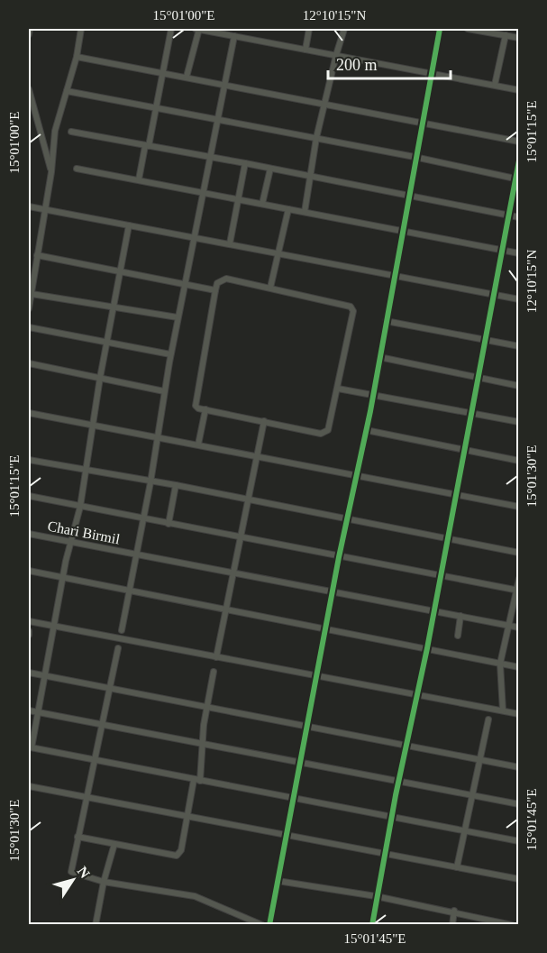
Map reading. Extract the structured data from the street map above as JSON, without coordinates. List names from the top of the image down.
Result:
{
  "streets": {
    "street": ["Chari Birmil"]
  },
  "scale_bar": "200 m",
  "north": "top right",
  "coordinates": [
    "15°01'00\"E",
    "12°10'15\"N",
    "15°01'15\"E",
    "15°01'30\"E",
    "15°01'45\"E"
  ]
}
